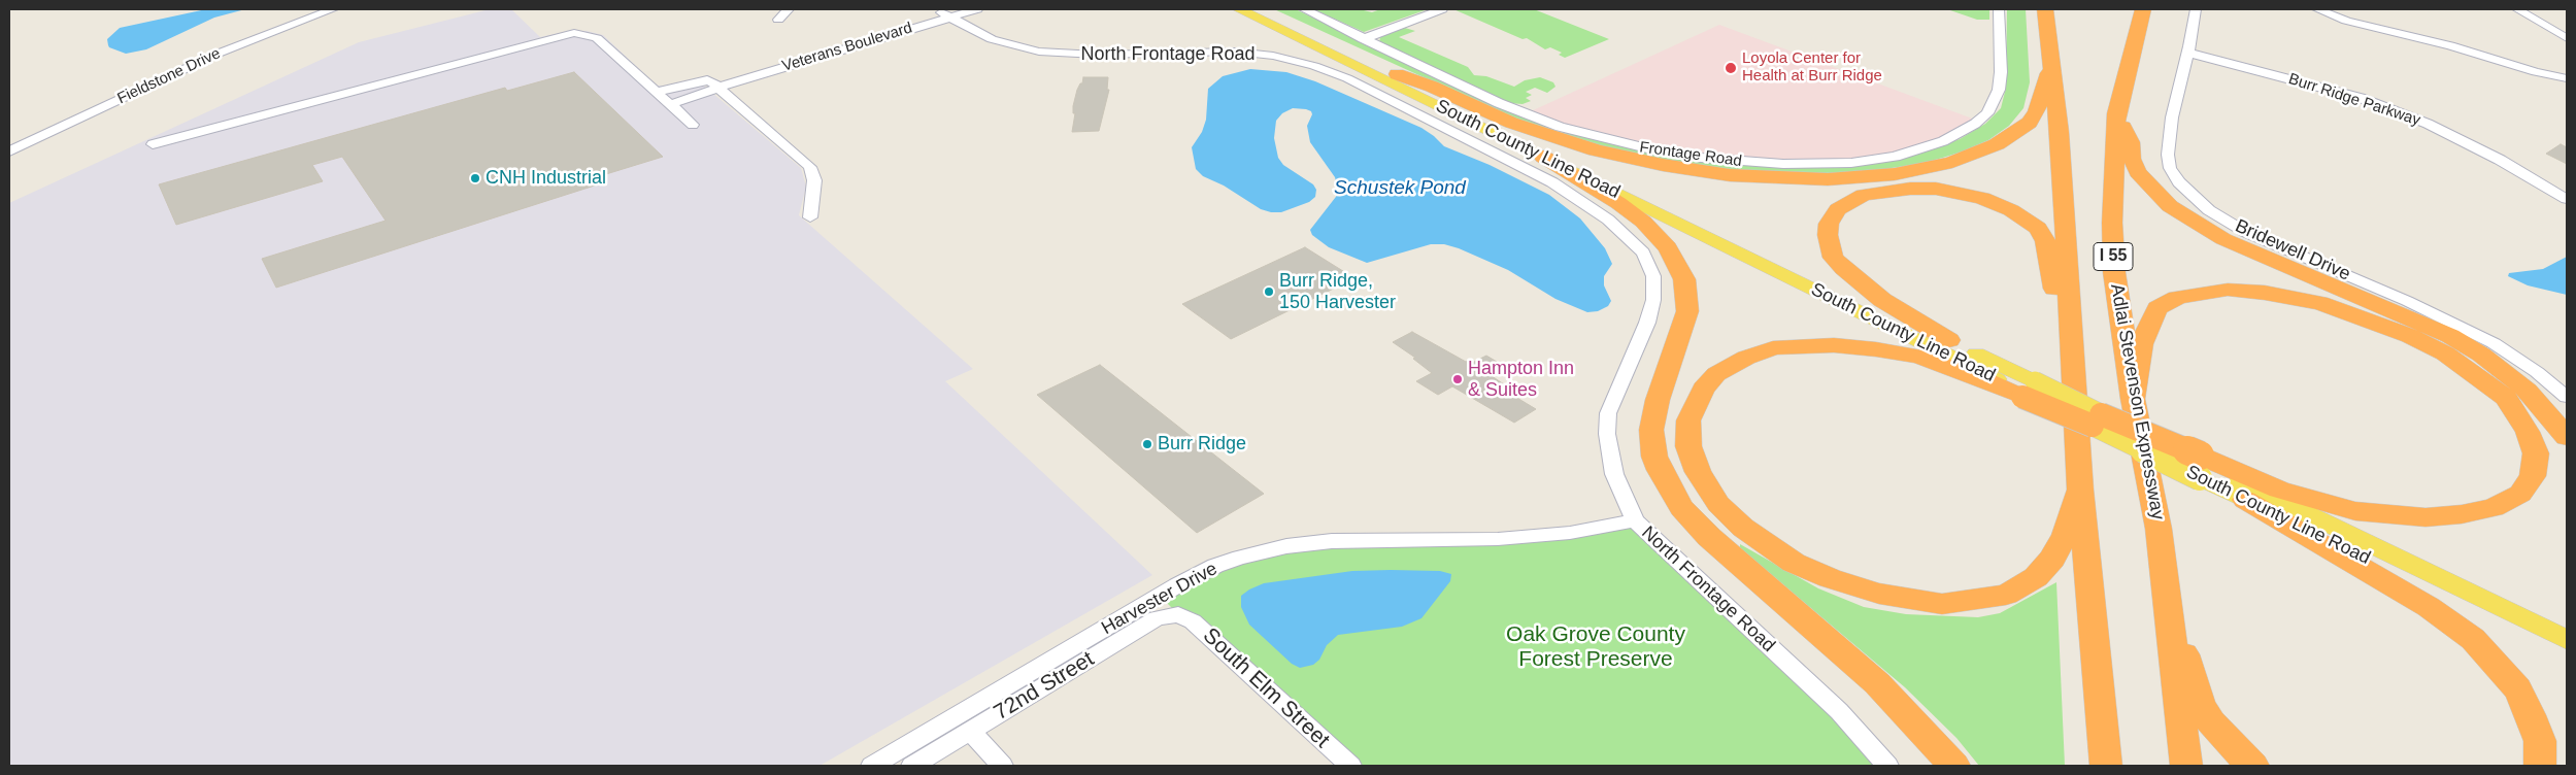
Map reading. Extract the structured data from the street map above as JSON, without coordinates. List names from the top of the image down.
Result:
{
  "streets": {
    "highway": ["I 55", "Adlai Stevenson Expressway"],
    "main road": ["South County Line Road"],
    "street": [
      "Veterans Boulevard",
      "North Frontage Road",
      "Fieldstone Drive",
      "Burr Ridge Parkway",
      "Frontage Road",
      "Bridewell Drive",
      "Harvester Drive",
      "72nd Street",
      "South Elm Street"
    ]
  },
  "crossings": [
    ["Veterans Boulevard", "North Frontage Road"],
    ["North Frontage Road", "Harvester Drive"],
    ["Burr Ridge Parkway", "Bridewell Drive"],
    ["72nd Street", "South Elm Street"]
  ],
  "water": ["Schustek Pond"],
  "parks": ["Oak Grove County Forest Preserve"],
  "places": [
    "Loyola Center for Health at Burr Ridge",
    "CNH Industrial",
    "Burr Ridge, 150 Harvester",
    "Hampton Inn & Suites",
    "Burr Ridge"
  ]
}
